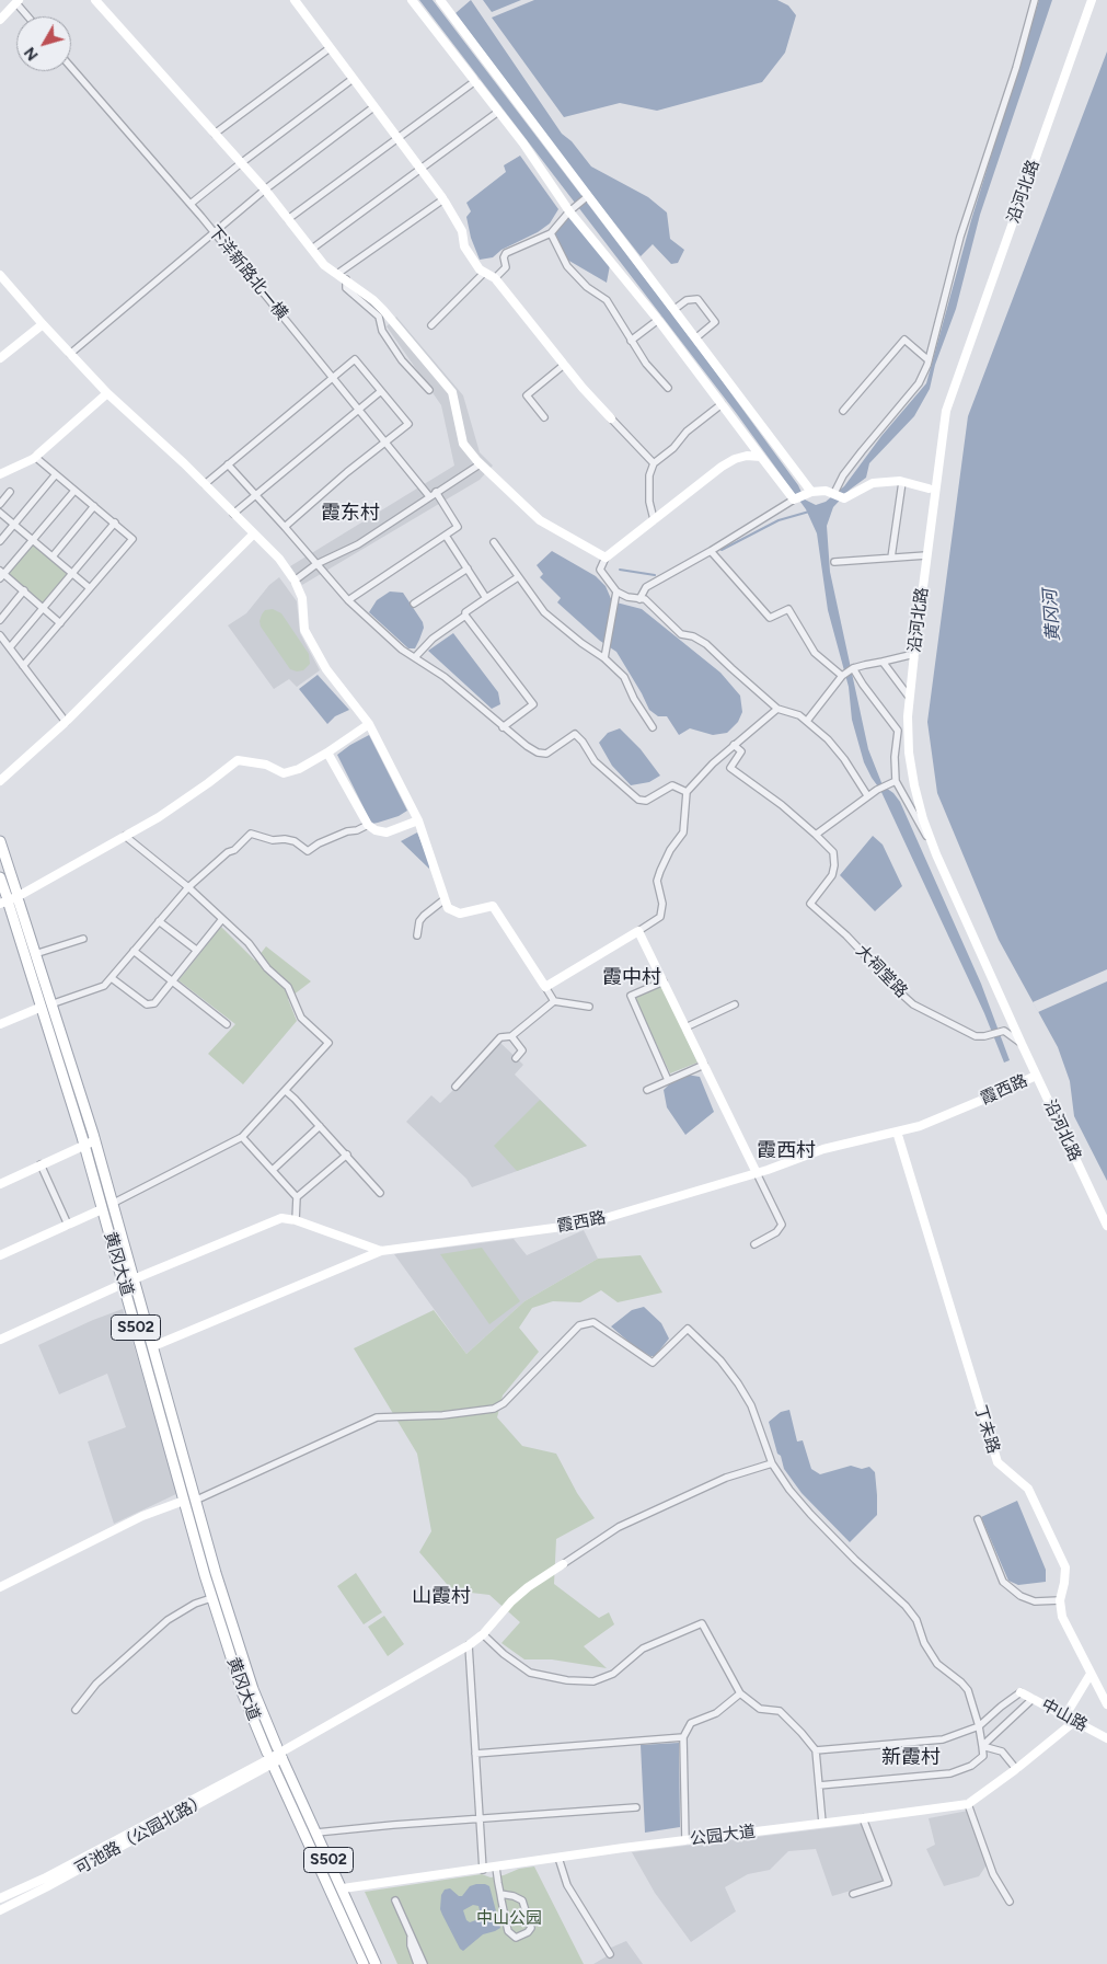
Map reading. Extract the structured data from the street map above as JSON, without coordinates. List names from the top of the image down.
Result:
{
  "streets": {
    "main road": ["黄冈大道", "S502"],
    "street": [
      "沿河北路",
      "下洋新路北一横",
      "大祠堂路",
      "霞西路",
      "丁未路",
      "中山路",
      "可池路（公园北路）",
      "公园大道"
    ]
  },
  "crossings": [
    ["沿河北路", "大祠堂路"],
    ["沿河北路", "霞西路"],
    ["霞西路", "丁未路"],
    ["黄冈大道", "可池路（公园北路）"],
    ["中山路", "公园大道"]
  ],
  "districts": [
    "霞东村",
    "霞中村",
    "霞西村",
    "山霞村",
    "新霞村"
  ],
  "water": ["黄冈河"],
  "parks": ["中山公园"],
  "north": "bottom left"
}
